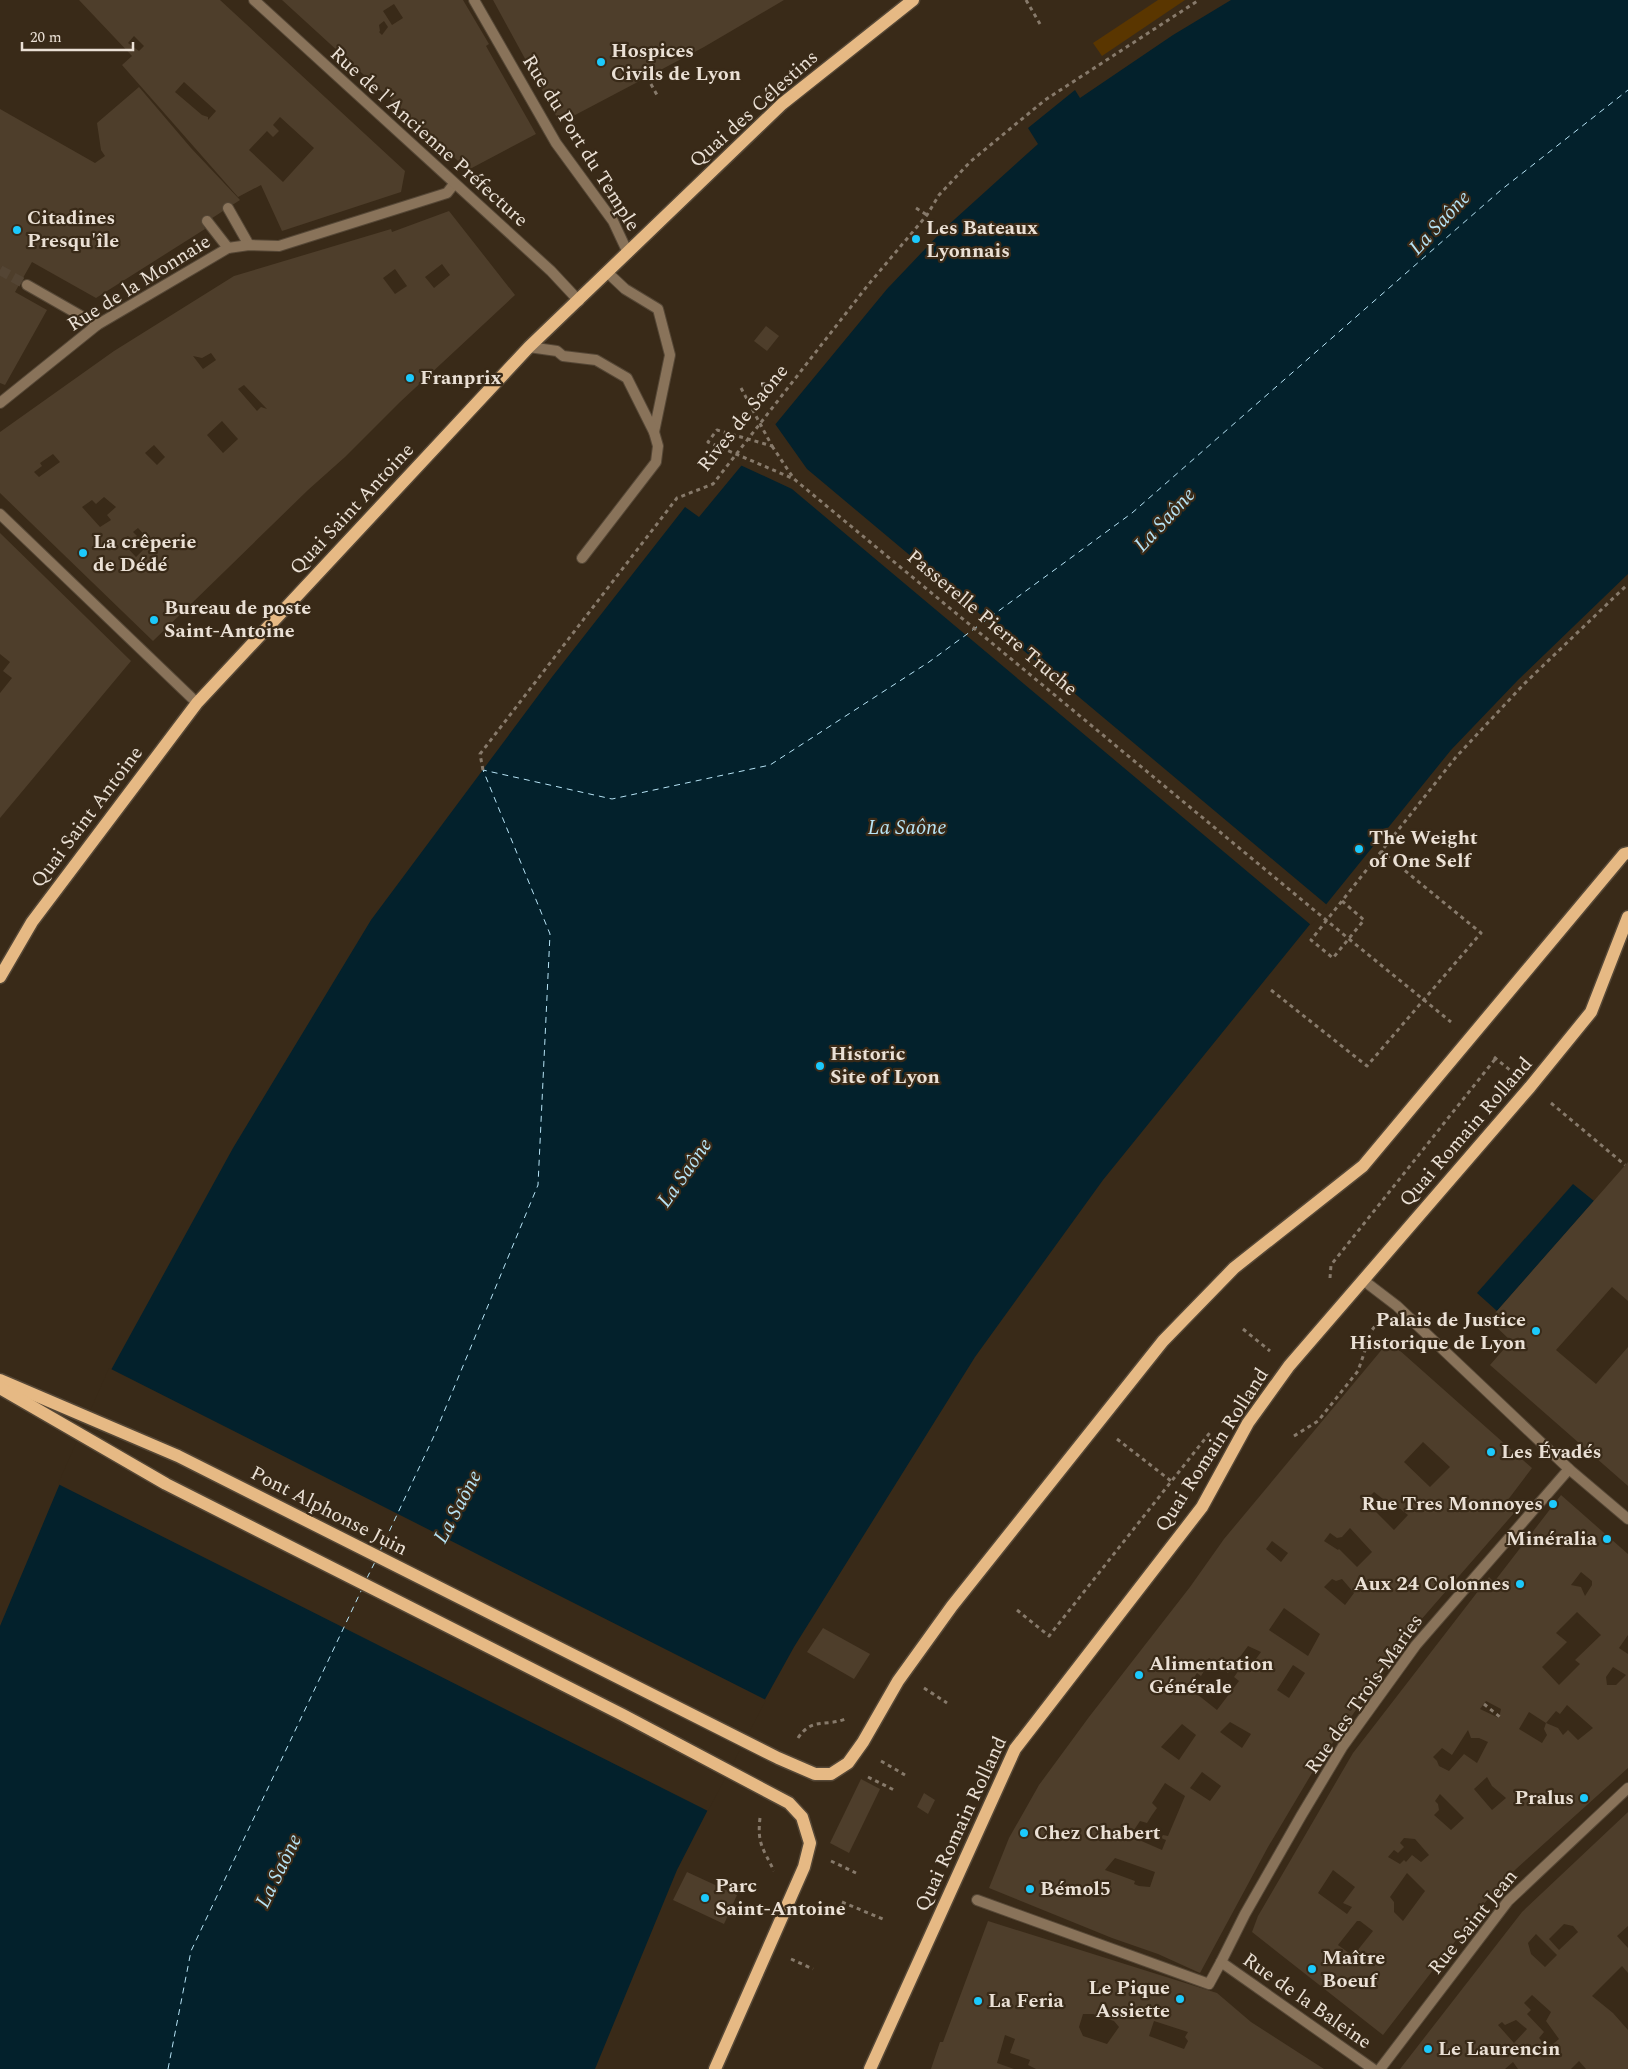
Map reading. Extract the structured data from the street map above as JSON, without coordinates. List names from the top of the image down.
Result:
{
  "streets": {
    "main road": [
      "Quai des Célestins",
      "Quai Saint Antoine",
      "Quai Romain Rolland",
      "Pont Alphonse Juin"
    ],
    "street": [
      "Rue de l'Ancienne Préfecture",
      "Rue du Port du Temple",
      "Rue de la Monnaie",
      "Rue des Trois-Maries",
      "Rue Saint Jean",
      "Rue de la Baleine"
    ],
    "path": ["Rives de Saône", "Passerelle Pierre Truche"]
  },
  "crossings": [
    ["Quai des Célestins", "Rue du Port du Temple"],
    ["Quai des Célestins", "Quai Saint Antoine"],
    ["Rue de l'Ancienne Préfecture", "Rue de la Monnaie"],
    ["Rue de l'Ancienne Préfecture", "Quai Saint Antoine"],
    ["Rue du Port du Temple", "Quai Saint Antoine"],
    ["Passerelle Pierre Truche", "Quai Romain Rolland"],
    ["Passerelle Pierre Truche", "Pont Alphonse Juin"],
    ["Rue des Trois-Maries", "Rue de la Baleine"]
  ],
  "water": ["La Saône"],
  "places": [
    "Hospices Civils de Lyon",
    "Citadines Presqu'île",
    "Les Bateaux Lyonnais",
    "Franprix",
    "La crêperie de Dédé",
    "Bureau de poste Saint-Antoine",
    "The Weight of One Self",
    "Historic Site of Lyon",
    "Palais de Justice Historique de Lyon",
    "Les Évadés",
    "Rue Tres Monnoyes",
    "Minéralia",
    "Aux 24 Colonnes",
    "Alimentation Générale",
    "Pralus",
    "Chez Chabert",
    "Bémol5",
    "Parc Saint-Antoine",
    "Maître Boeuf",
    "Le Pique Assiette",
    "La Feria",
    "Le Laurencin"
  ],
  "scale_bar": "20 m"
}
